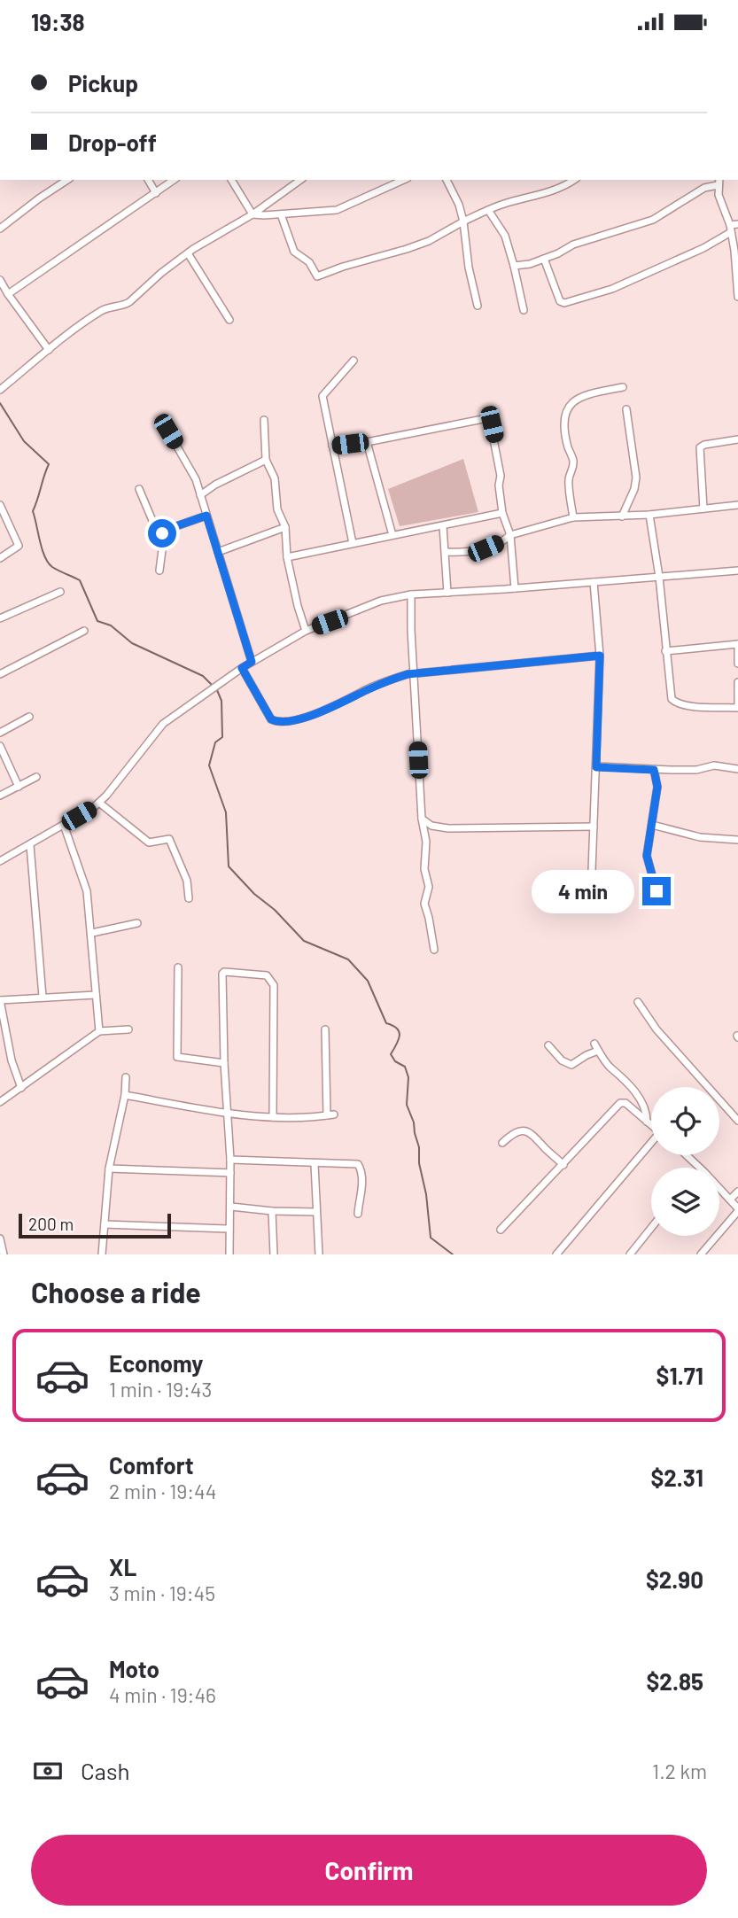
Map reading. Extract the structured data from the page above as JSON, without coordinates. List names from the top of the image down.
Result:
{
  "scale_bar": "200 m",
  "page": {
    "status": "19:38",
    "banner": ["Pickup", "Drop-off"],
    "bubble": "4 min",
    "scale": "200 m",
    "heading": "Choose a ride",
    "list": [
      {
        "name": "Economy",
        "note": "1 min · 19:43",
        "value": "$1.71"
      },
      {
        "name": "Comfort",
        "note": "2 min · 19:44",
        "value": "$2.31"
      },
      {
        "name": "XL",
        "note": "3 min · 19:45",
        "value": "$2.90"
      },
      {
        "name": "Moto",
        "note": "4 min · 19:46",
        "value": "$2.85"
      }
    ],
    "pay": ["Cash", "1.2 km"],
    "buttons": "Confirm"
  }
}
